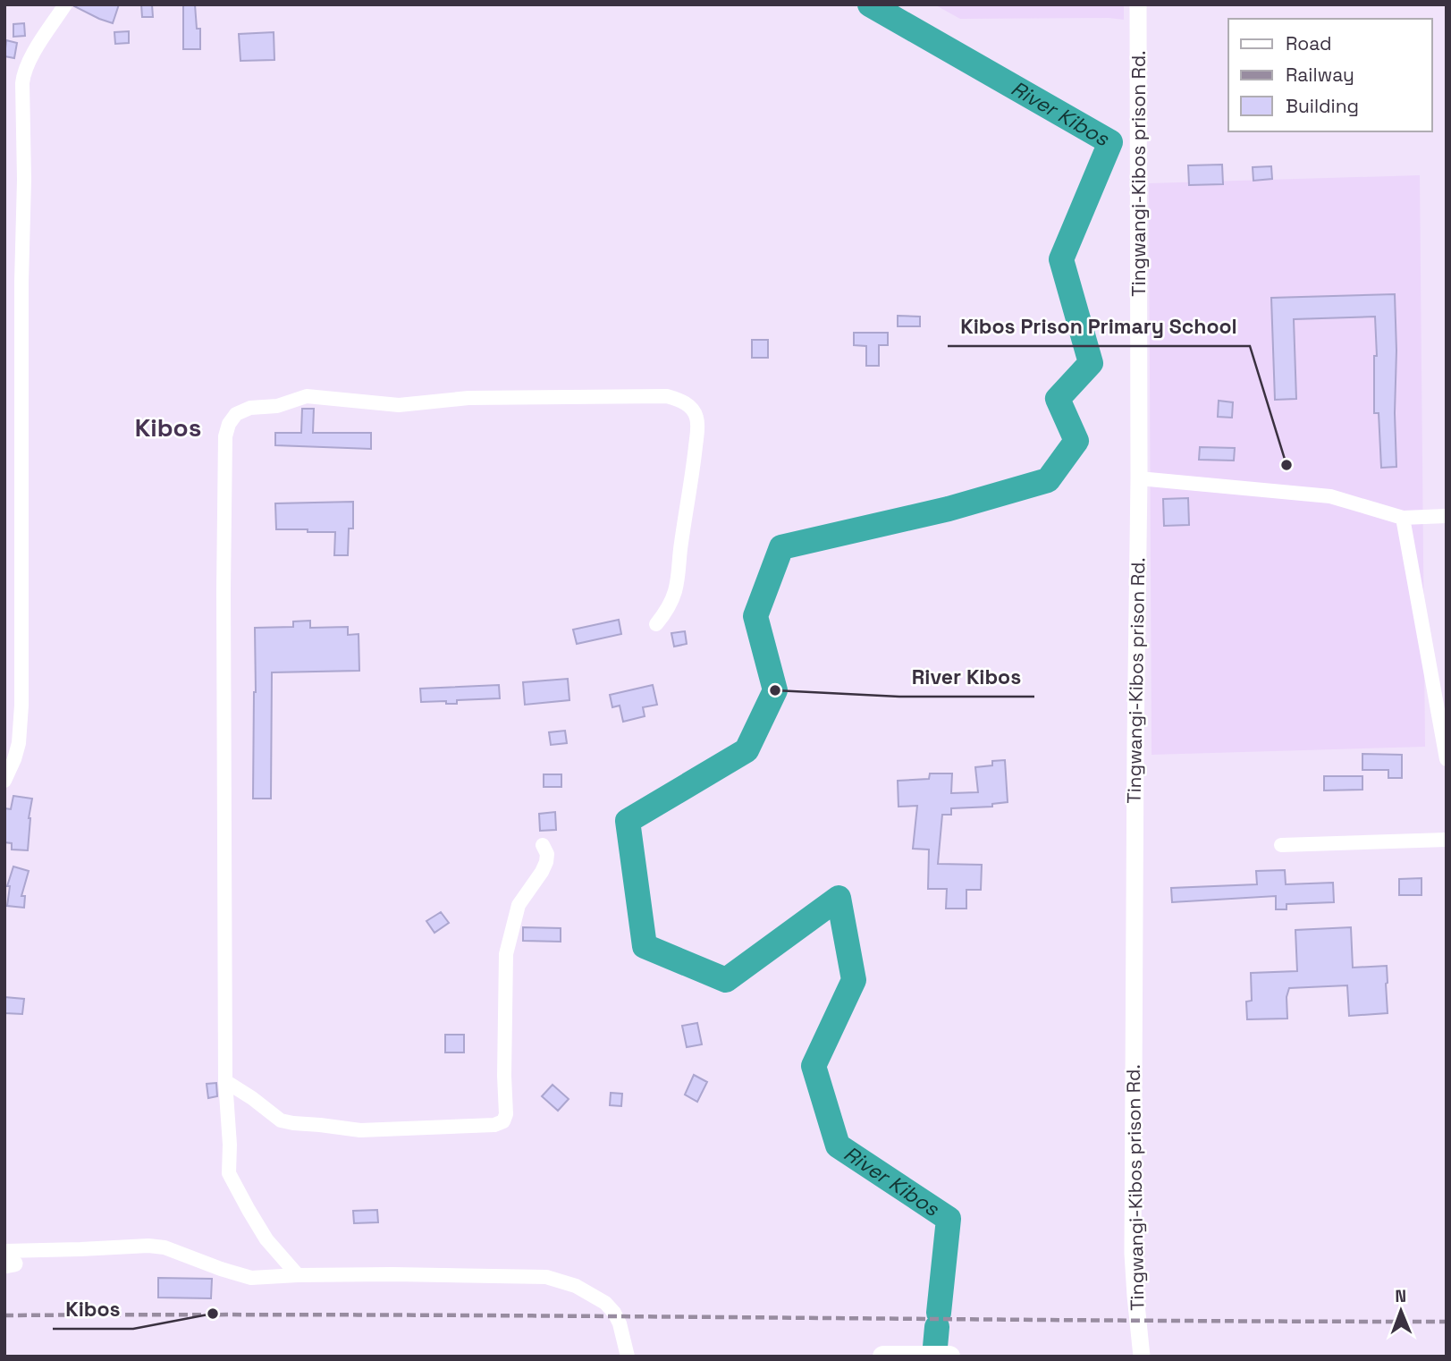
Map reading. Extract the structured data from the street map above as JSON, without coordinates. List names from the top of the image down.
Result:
{
  "streets": {
    "street": ["Tingwangi-Kibos prison Rd."]
  },
  "districts": ["Kibos"],
  "water": ["River Kibos"],
  "places": ["Kibos Prison Primary School", "River Kibos", "Kibos"],
  "legend": ["Road", "Railway", "Building"],
  "north": "top"
}
